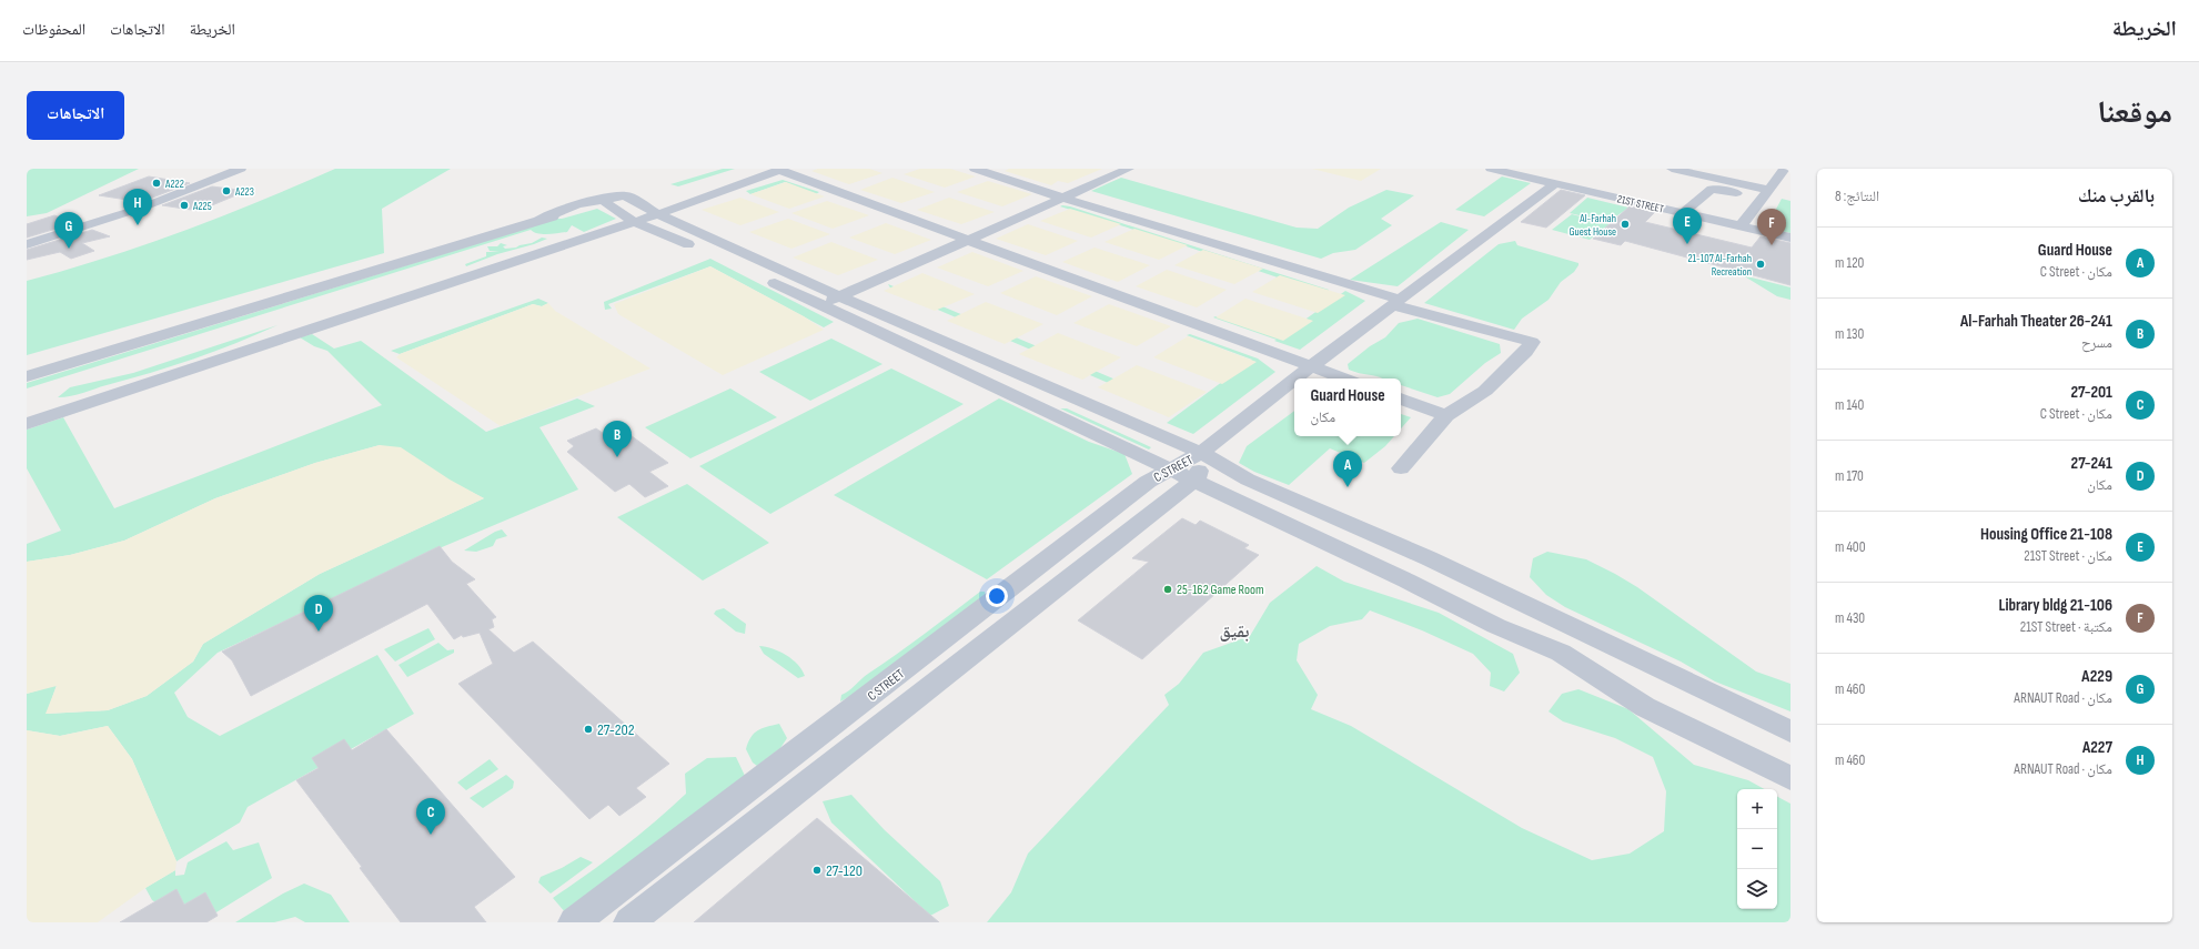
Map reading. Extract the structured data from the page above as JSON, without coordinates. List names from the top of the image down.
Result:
{
  "streets": {
    "street": ["21ST STREET", "C STREET"]
  },
  "districts": ["بقيق"],
  "places": [
    "A222",
    "A223",
    "A225",
    "Al-Farhah Guest House",
    "21-107 Al-Farhah Recreation",
    "25-162 Game Room",
    "27-202",
    "27-120"
  ],
  "page": {
    "header": "الخريطة",
    "nav": ["الخريطة", "الاتجاهات", "المحفوظات"],
    "title": "موقعنا",
    "buttons": "الاتجاهات",
    "heading": ["بالقرب منك", "النتائج: 8"],
    "pins": [
      "H",
      "E",
      "F",
      "G",
      "B",
      "A",
      "D",
      "C"
    ],
    "list": [
      {
        "mark": "A",
        "name": "Guard House",
        "note": "مكان · C Street",
        "value": "120 m"
      },
      {
        "mark": "B",
        "name": "26-241 Al-Farhah Theater",
        "note": "مسرح",
        "value": "130 m"
      },
      {
        "mark": "C",
        "name": "27-201",
        "note": "مكان · C Street",
        "value": "140 m"
      },
      {
        "mark": "D",
        "name": "27-241",
        "note": "مكان",
        "value": "170 m"
      },
      {
        "mark": "E",
        "name": "21-108 Housing Office",
        "note": "مكان · 21ST Street",
        "value": "400 m"
      },
      {
        "mark": "F",
        "name": "21-106 Library bldg",
        "note": "مكتبة · 21ST Street",
        "value": "430 m"
      },
      {
        "mark": "G",
        "name": "A229",
        "note": "مكان · ARNAUT Road",
        "value": "460 m"
      },
      {
        "mark": "H",
        "name": "A227",
        "note": "مكان · ARNAUT Road",
        "value": "460 m"
      }
    ],
    "popup": ["Guard House", "مكان"],
    "map_buttons": ["+", "−"]
  }
}
